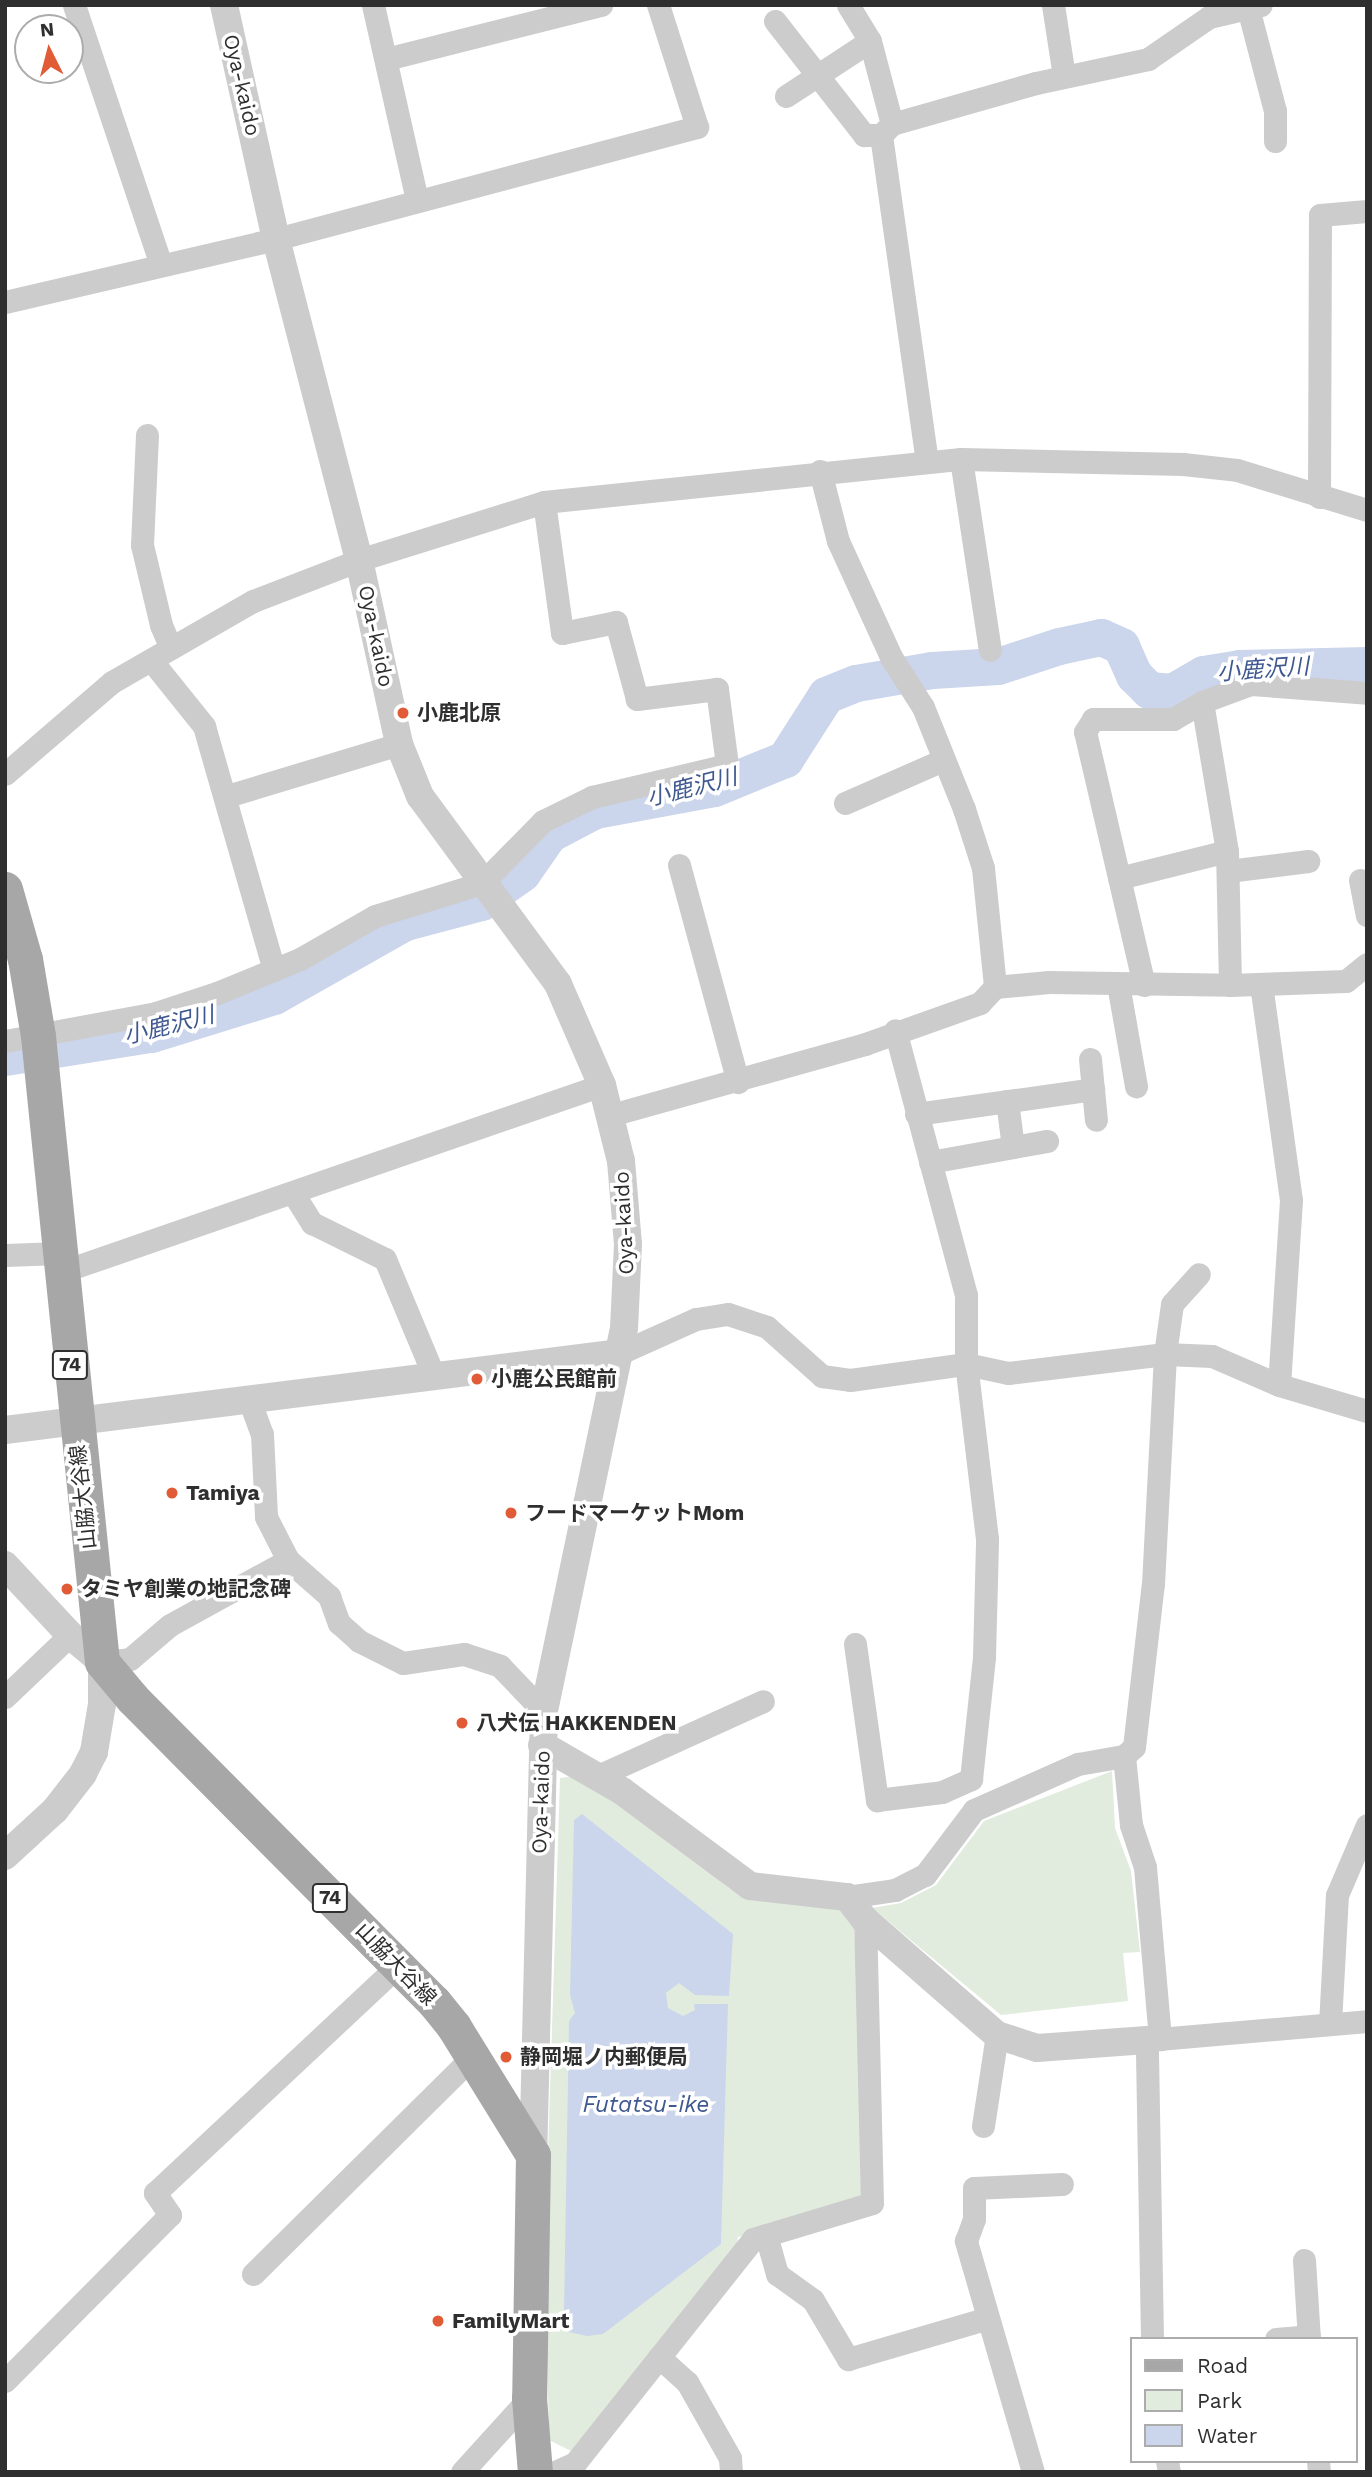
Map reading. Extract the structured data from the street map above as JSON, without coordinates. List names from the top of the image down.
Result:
{
  "streets": {
    "main road": ["Oya-kaido", "74", "山脇大谷線"]
  },
  "crossings": [
    ["Oya-kaido", "山脇大谷線"]
  ],
  "water": ["小鹿沢川", "Futatsu-ike"],
  "places": [
    "小鹿北原",
    "小鹿公民館前",
    "Tamiya",
    "フードマーケットMom",
    "タミヤ創業の地記念碑",
    "八犬伝 HAKKENDEN",
    "静岡堀ノ内郵便局",
    "FamilyMart"
  ],
  "legend": ["Road", "Park", "Water"],
  "north": "top"
}
